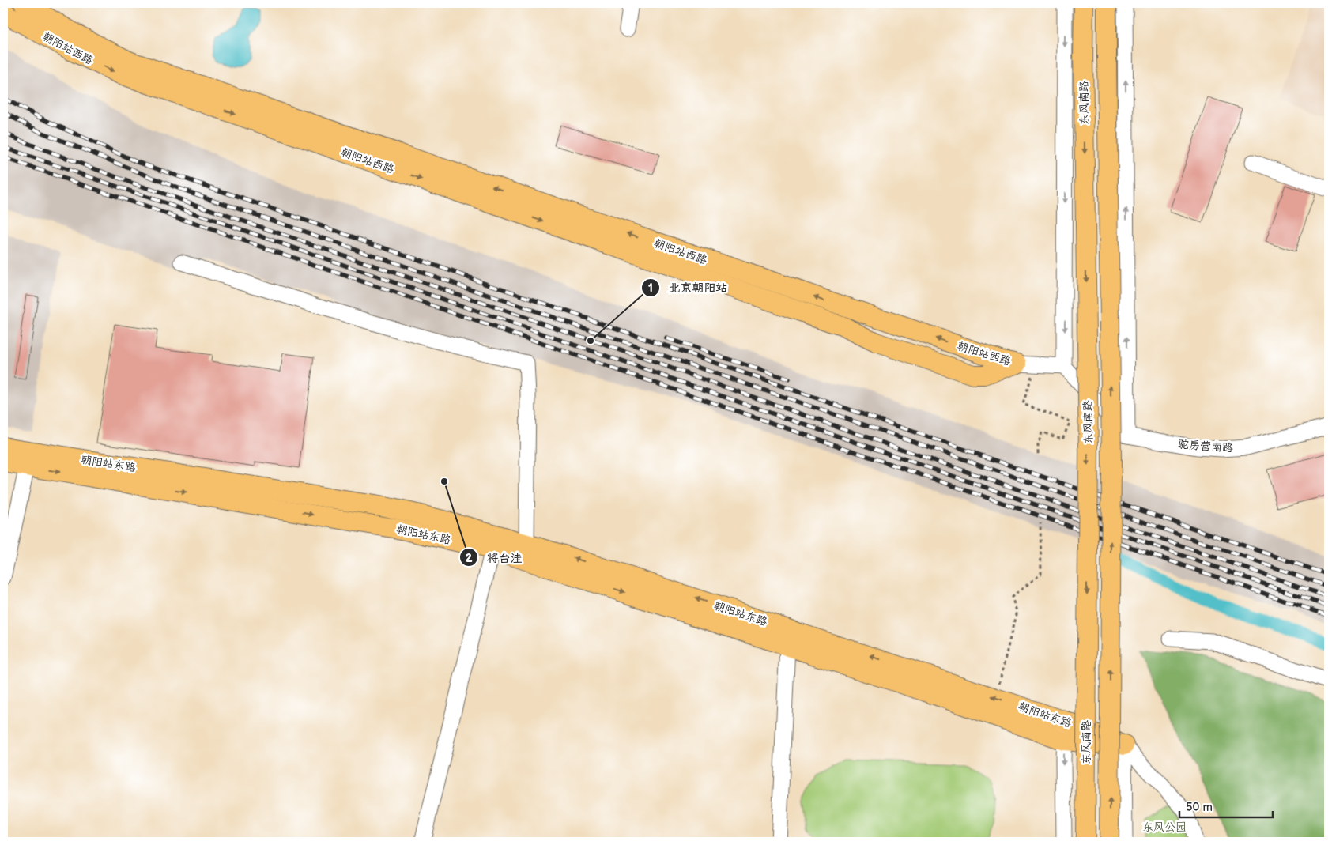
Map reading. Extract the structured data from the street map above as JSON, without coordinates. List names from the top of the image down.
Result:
{
  "streets": {
    "main road": ["朝阳站西路", "东风南路", "朝阳站东路"],
    "street": ["驼房营南路"]
  },
  "parks": ["东风公园"],
  "places": ["北京朝阳站", "将台洼"],
  "scale_bar": "50 m"
}
